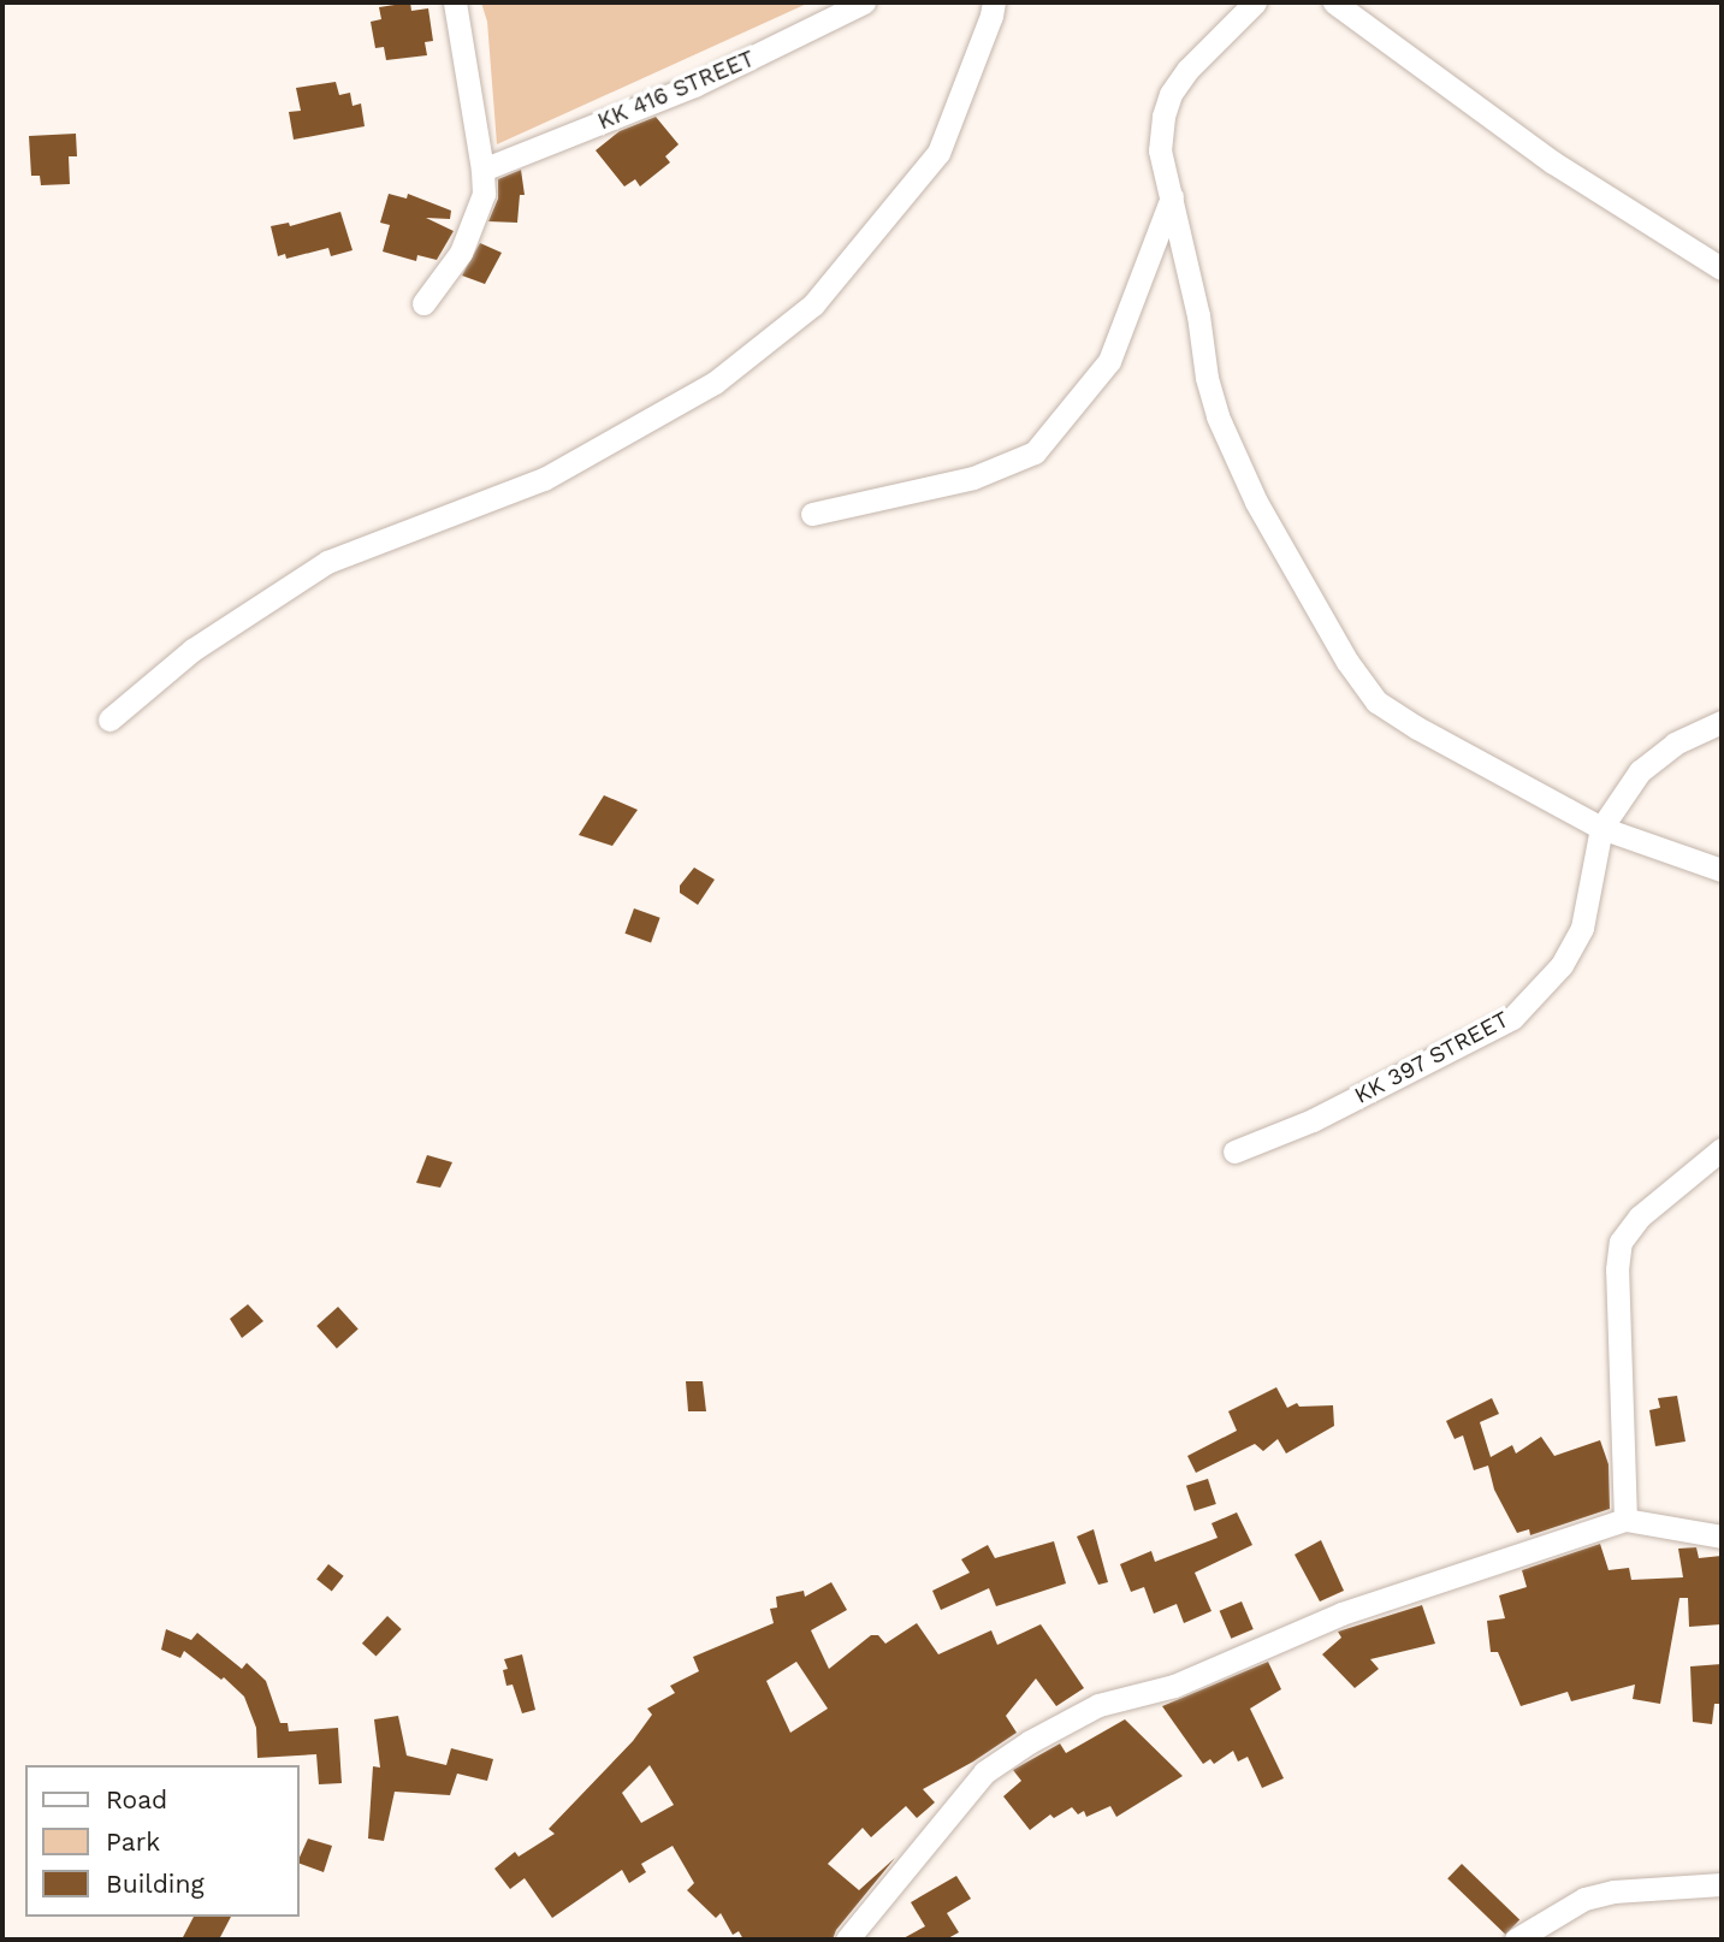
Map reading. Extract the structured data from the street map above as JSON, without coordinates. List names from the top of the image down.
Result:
{
  "streets": {
    "street": ["KK 416 STREET", "KK 397 STREET"]
  },
  "legend": ["Road", "Park", "Building"]
}
